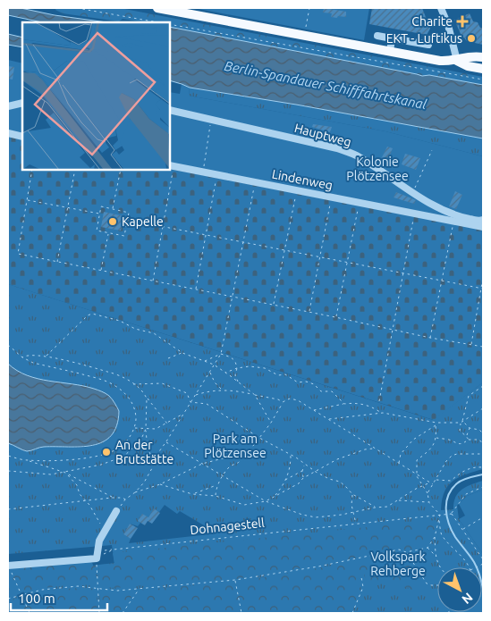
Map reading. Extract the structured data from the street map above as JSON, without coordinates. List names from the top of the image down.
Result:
{
  "streets": {
    "street": ["Hauptweg", "Lindenweg"],
    "path": ["Dohnagestell"]
  },
  "crossings": [
    ["Hauptweg", "Lindenweg"]
  ],
  "water": ["Berlin-Spandauer Schifffahrtskanal"],
  "parks": ["Kolonie Plötzensee", "Park am Plötzensee", "Volkspark Rehberge"],
  "places": {
    "health": ["Charite"],
    "other": ["EKT - Luftikus", "Kapelle", "An der Brutstätte"]
  },
  "scale_bar": "100 m",
  "north": "bottom right"
}
